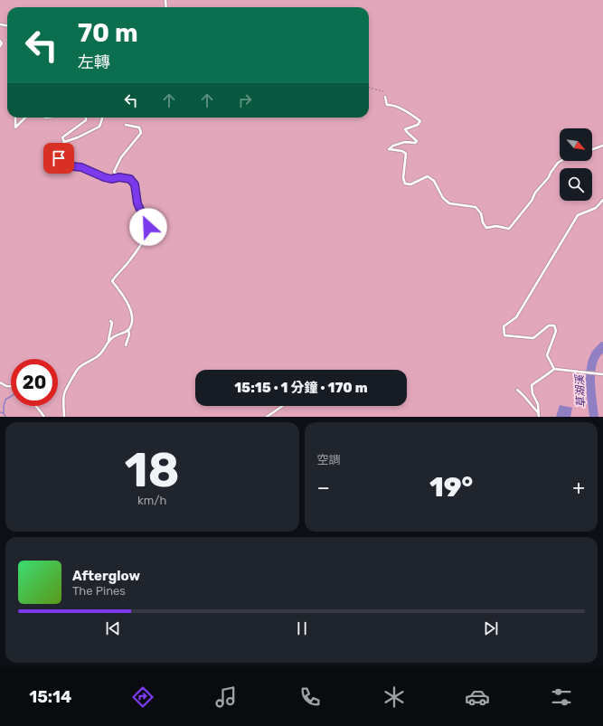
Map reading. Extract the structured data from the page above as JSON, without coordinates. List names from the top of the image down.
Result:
{
  "water": ["草湖溪"],
  "north": "bottom right",
  "page": {
    "turn": ["70 m", "左轉"],
    "limit": "20",
    "trip": "15:15 · 1 分鐘 · 170 m",
    "tile": [
      ["18", "km/h"],
      "空調"
    ],
    "heat": ["−", "19°", "+"],
    "song": ["Afterglow", "The Pines"],
    "tabs": "15:14"
  }
}
